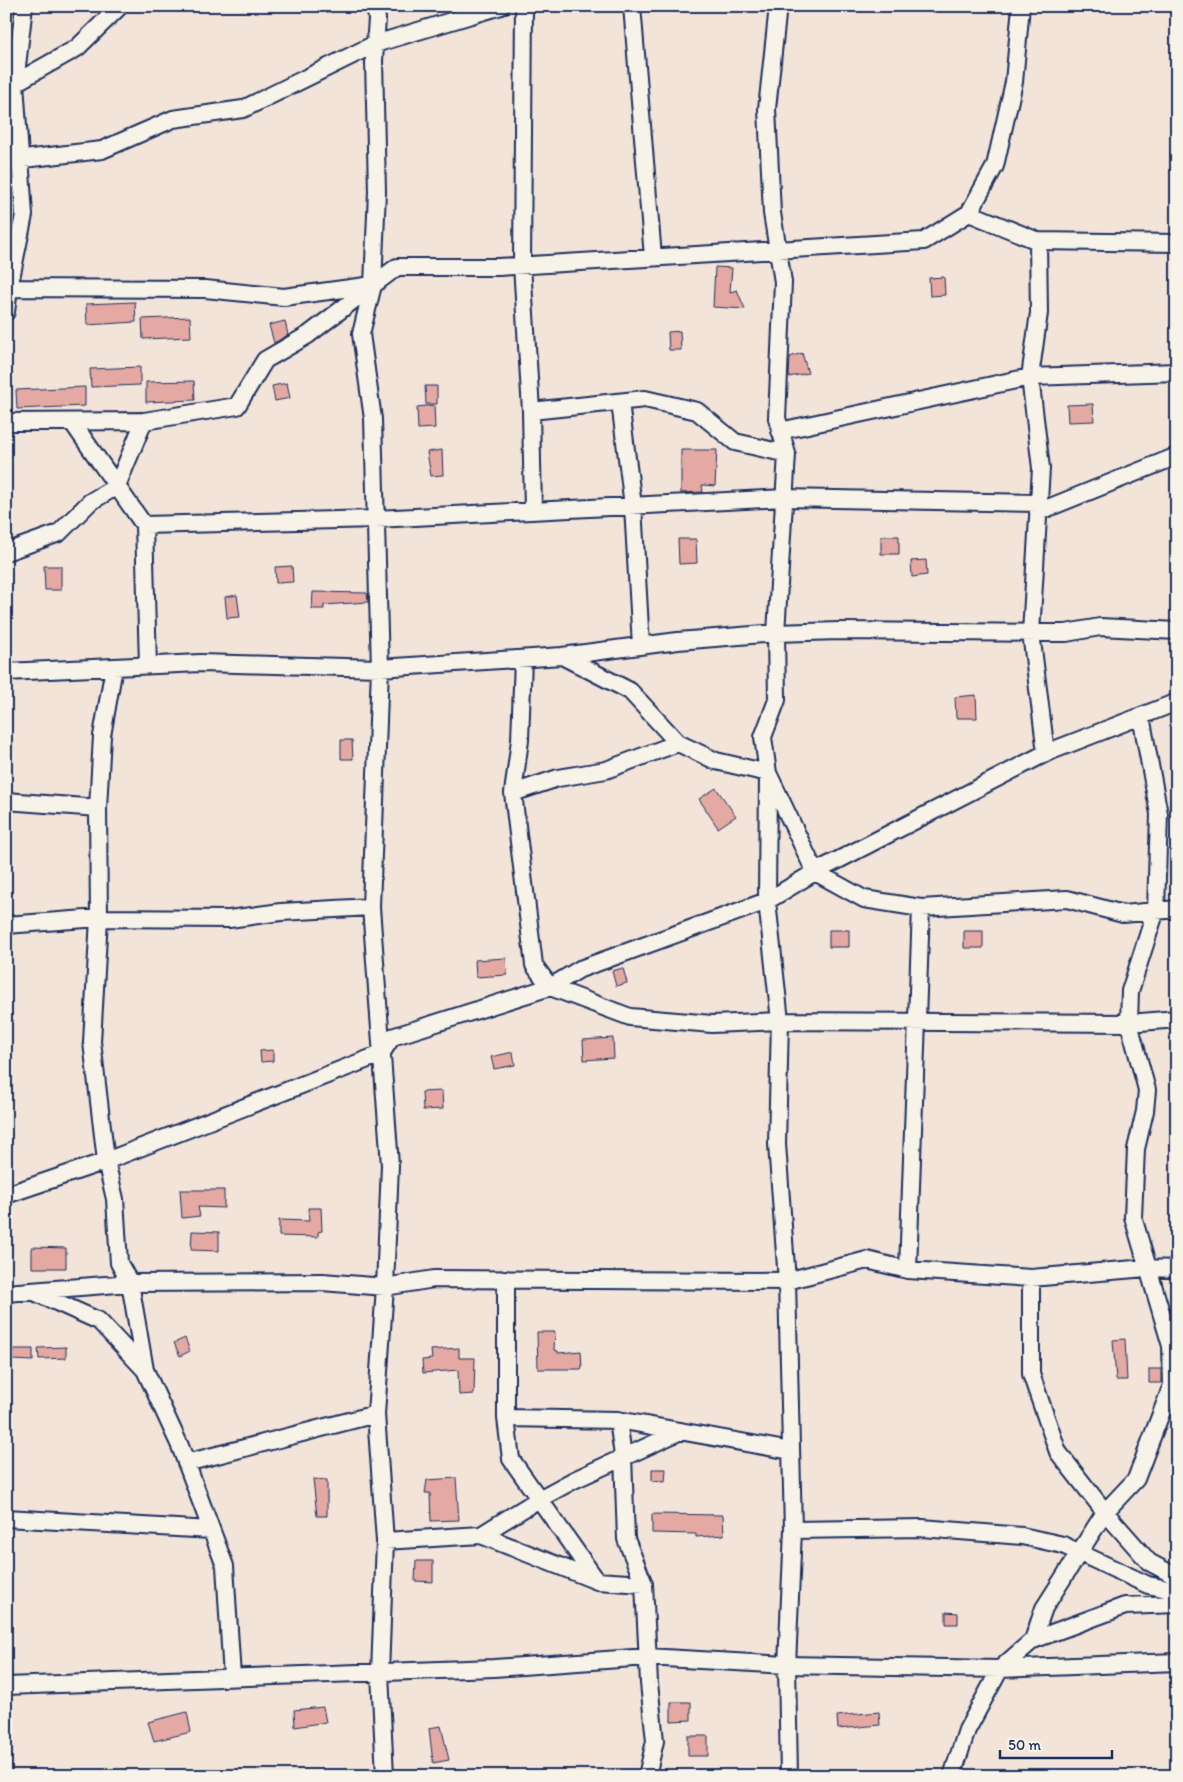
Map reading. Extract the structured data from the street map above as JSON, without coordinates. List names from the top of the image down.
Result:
{
  "scale_bar": "50 m"
}
